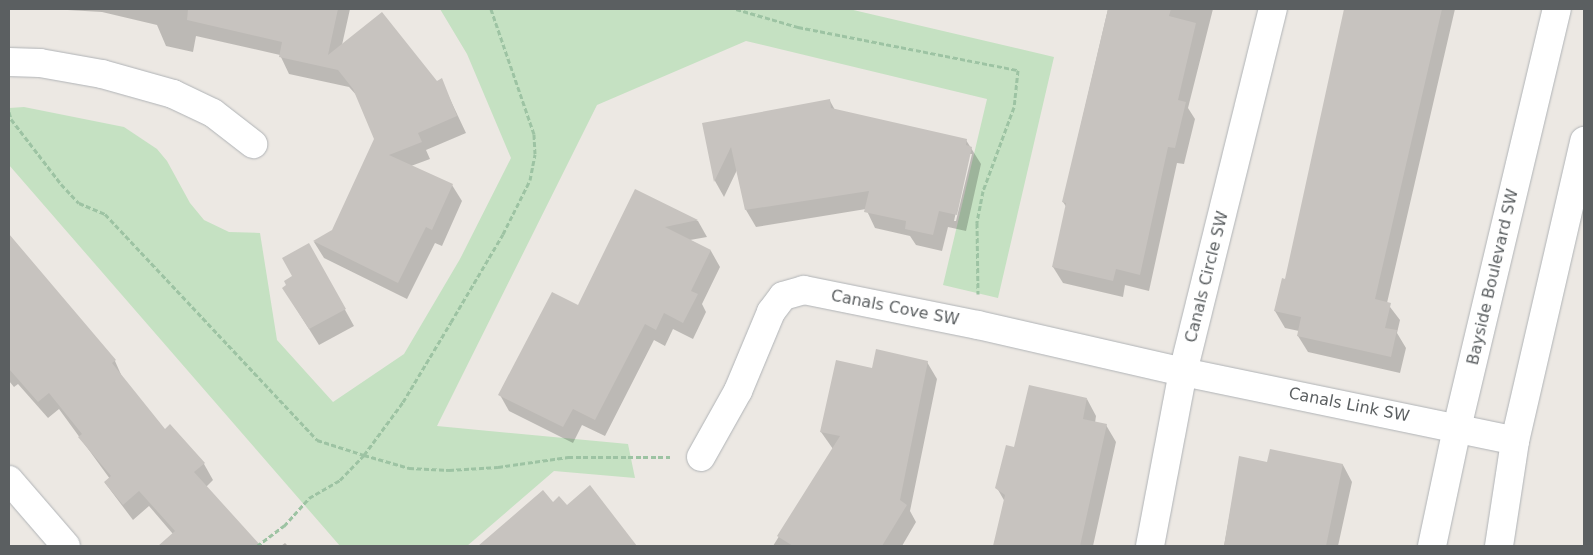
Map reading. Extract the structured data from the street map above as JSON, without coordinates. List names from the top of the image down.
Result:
{
  "streets": {
    "street": [
      "Canals Circle SW",
      "Bayside Boulevard SW",
      "Canals Cove SW",
      "Canals Link SW"
    ]
  },
  "crossings": [
    ["Canals Circle SW", "Canals Cove SW"],
    ["Canals Circle SW", "Canals Link SW"],
    ["Bayside Boulevard SW", "Canals Link SW"],
    ["Canals Cove SW", "Canals Link SW"]
  ]
}
